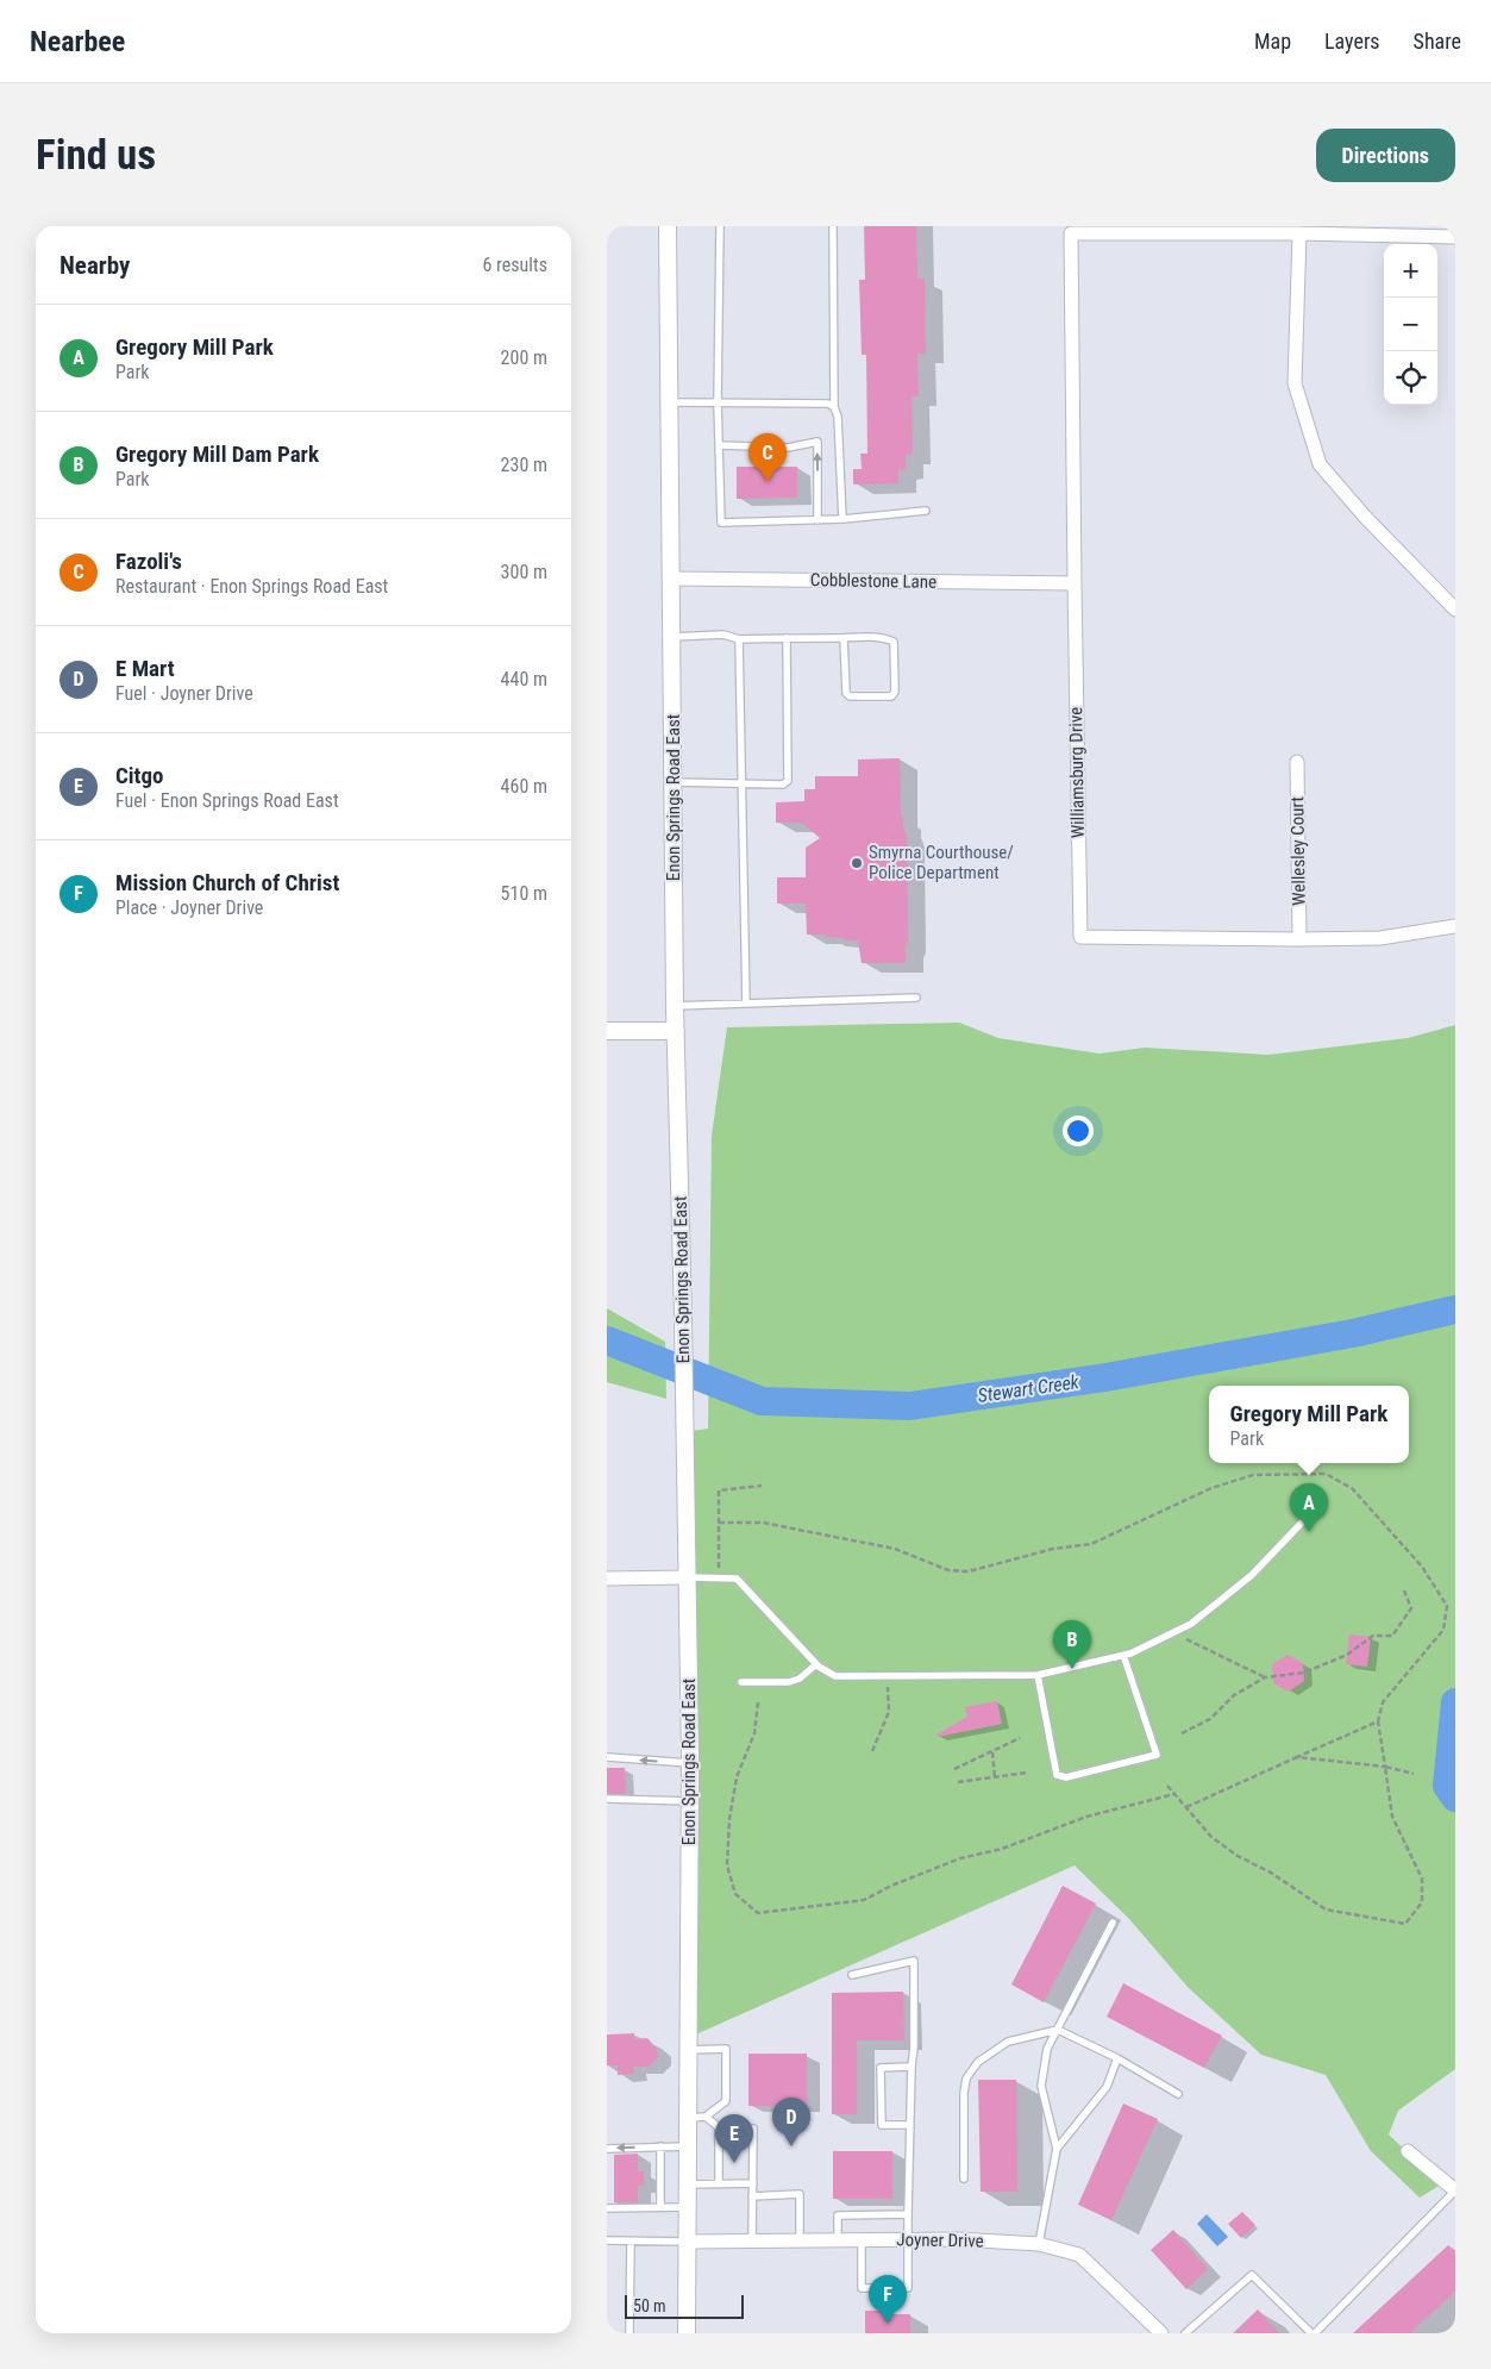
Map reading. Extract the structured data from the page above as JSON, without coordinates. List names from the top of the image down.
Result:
{
  "streets": {
    "street": [
      "Cobblestone Lane",
      "Williamsburg Drive",
      "Enon Springs Road East",
      "Wellesley Court",
      "Joyner Drive"
    ]
  },
  "crossings": [
    ["Cobblestone Lane", "Williamsburg Drive"],
    ["Cobblestone Lane", "Enon Springs Road East"],
    ["Williamsburg Drive", "Wellesley Court"],
    ["Enon Springs Road East", "Joyner Drive"]
  ],
  "water": ["Stewart Creek"],
  "places": ["Smyrna Courthouse/ Police Department"],
  "scale_bar": "50 m",
  "page": {
    "header": "Nearbee",
    "nav": ["Map", "Layers", "Share"],
    "buttons": "Directions",
    "title": "Find us",
    "heading": ["Nearby", "6 results"],
    "map_buttons": ["+", "−"],
    "list": [
      {
        "mark": "A",
        "name": "Gregory Mill Park",
        "note": "Park",
        "value": "200 m"
      },
      {
        "mark": "B",
        "name": "Gregory Mill Dam Park",
        "note": "Park",
        "value": "230 m"
      },
      {
        "mark": "C",
        "name": "Fazoli's",
        "note": "Restaurant · Enon Springs Road East",
        "value": "300 m"
      },
      {
        "mark": "D",
        "name": "E Mart",
        "note": "Fuel · Joyner Drive",
        "value": "440 m"
      },
      {
        "mark": "E",
        "name": "Citgo",
        "note": "Fuel · Enon Springs Road East",
        "value": "460 m"
      },
      {
        "mark": "F",
        "name": "Mission Church of Christ",
        "note": "Place · Joyner Drive",
        "value": "510 m"
      }
    ],
    "pins": [
      "C",
      "A",
      "B",
      "D",
      "E",
      "F"
    ],
    "popup": ["Gregory Mill Park", "Park"],
    "scale": "50 m"
  }
}
